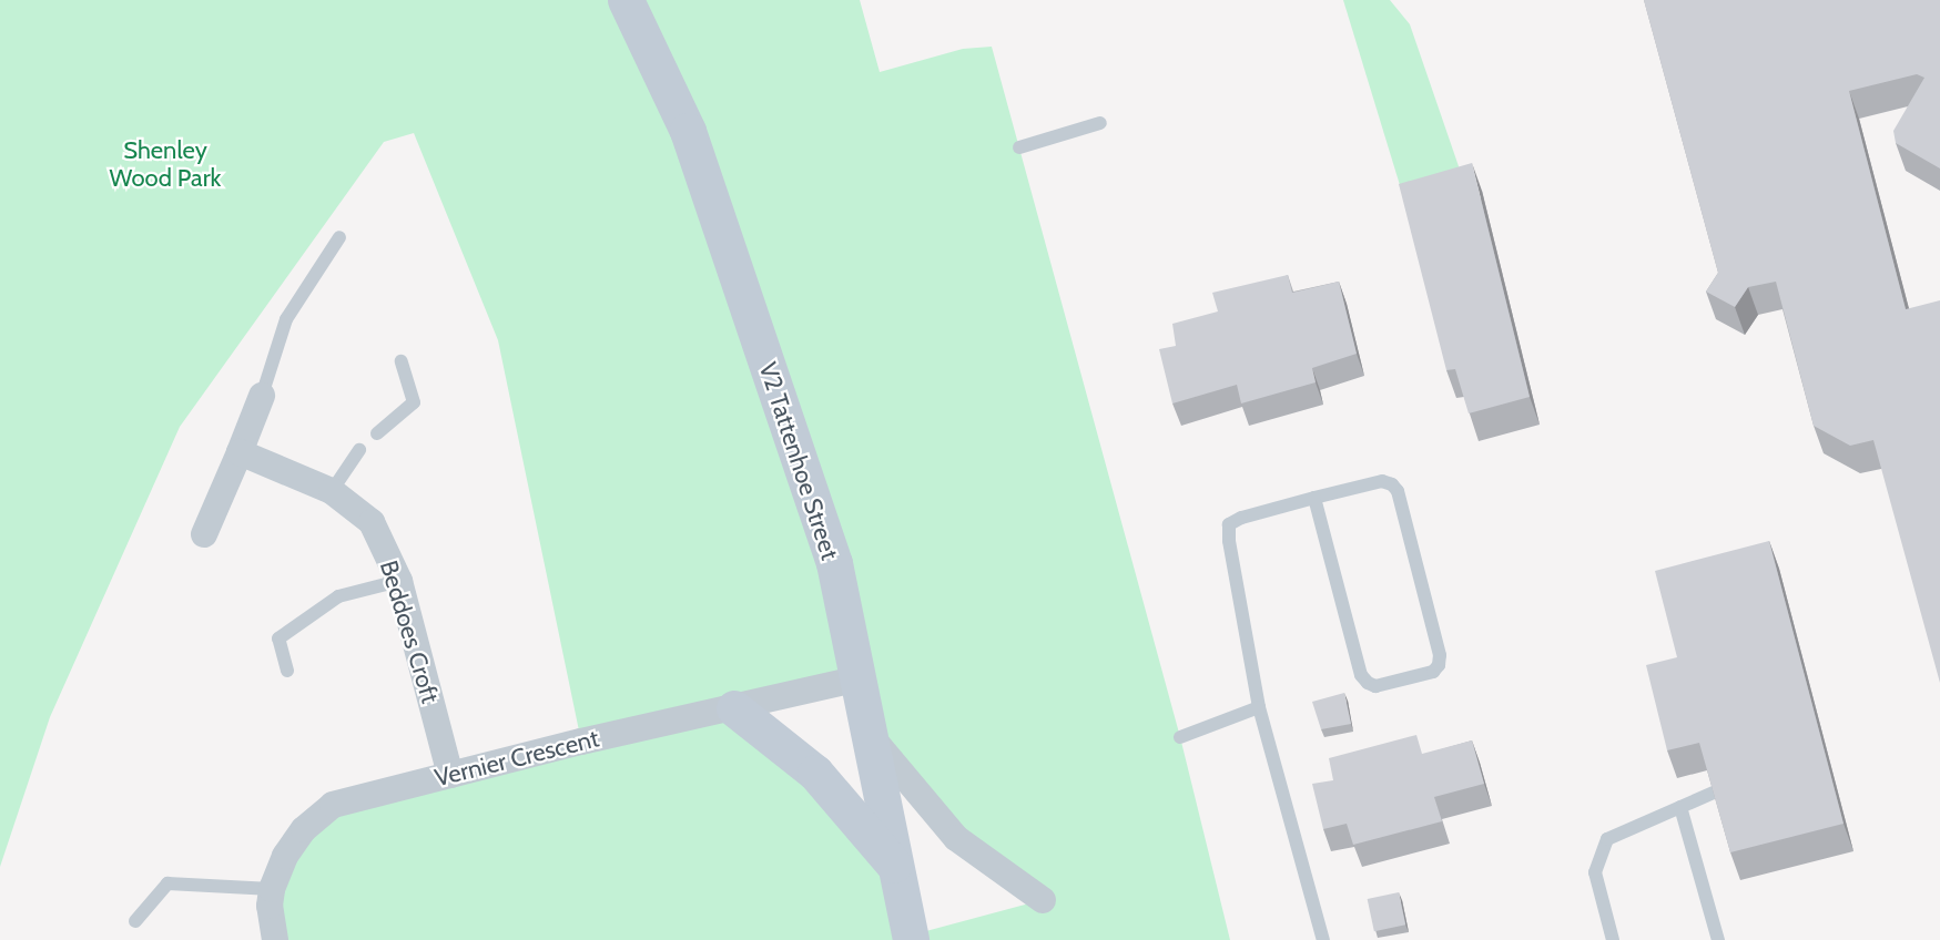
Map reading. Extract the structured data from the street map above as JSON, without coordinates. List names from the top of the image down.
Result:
{
  "streets": {
    "street": ["V2 Tattenhoe Street", "Beddoes Croft", "Vernier Crescent"]
  },
  "crossings": [
    ["V2 Tattenhoe Street", "Vernier Crescent"],
    ["Beddoes Croft", "Vernier Crescent"]
  ],
  "parks": ["Shenley Wood Park"]
}
